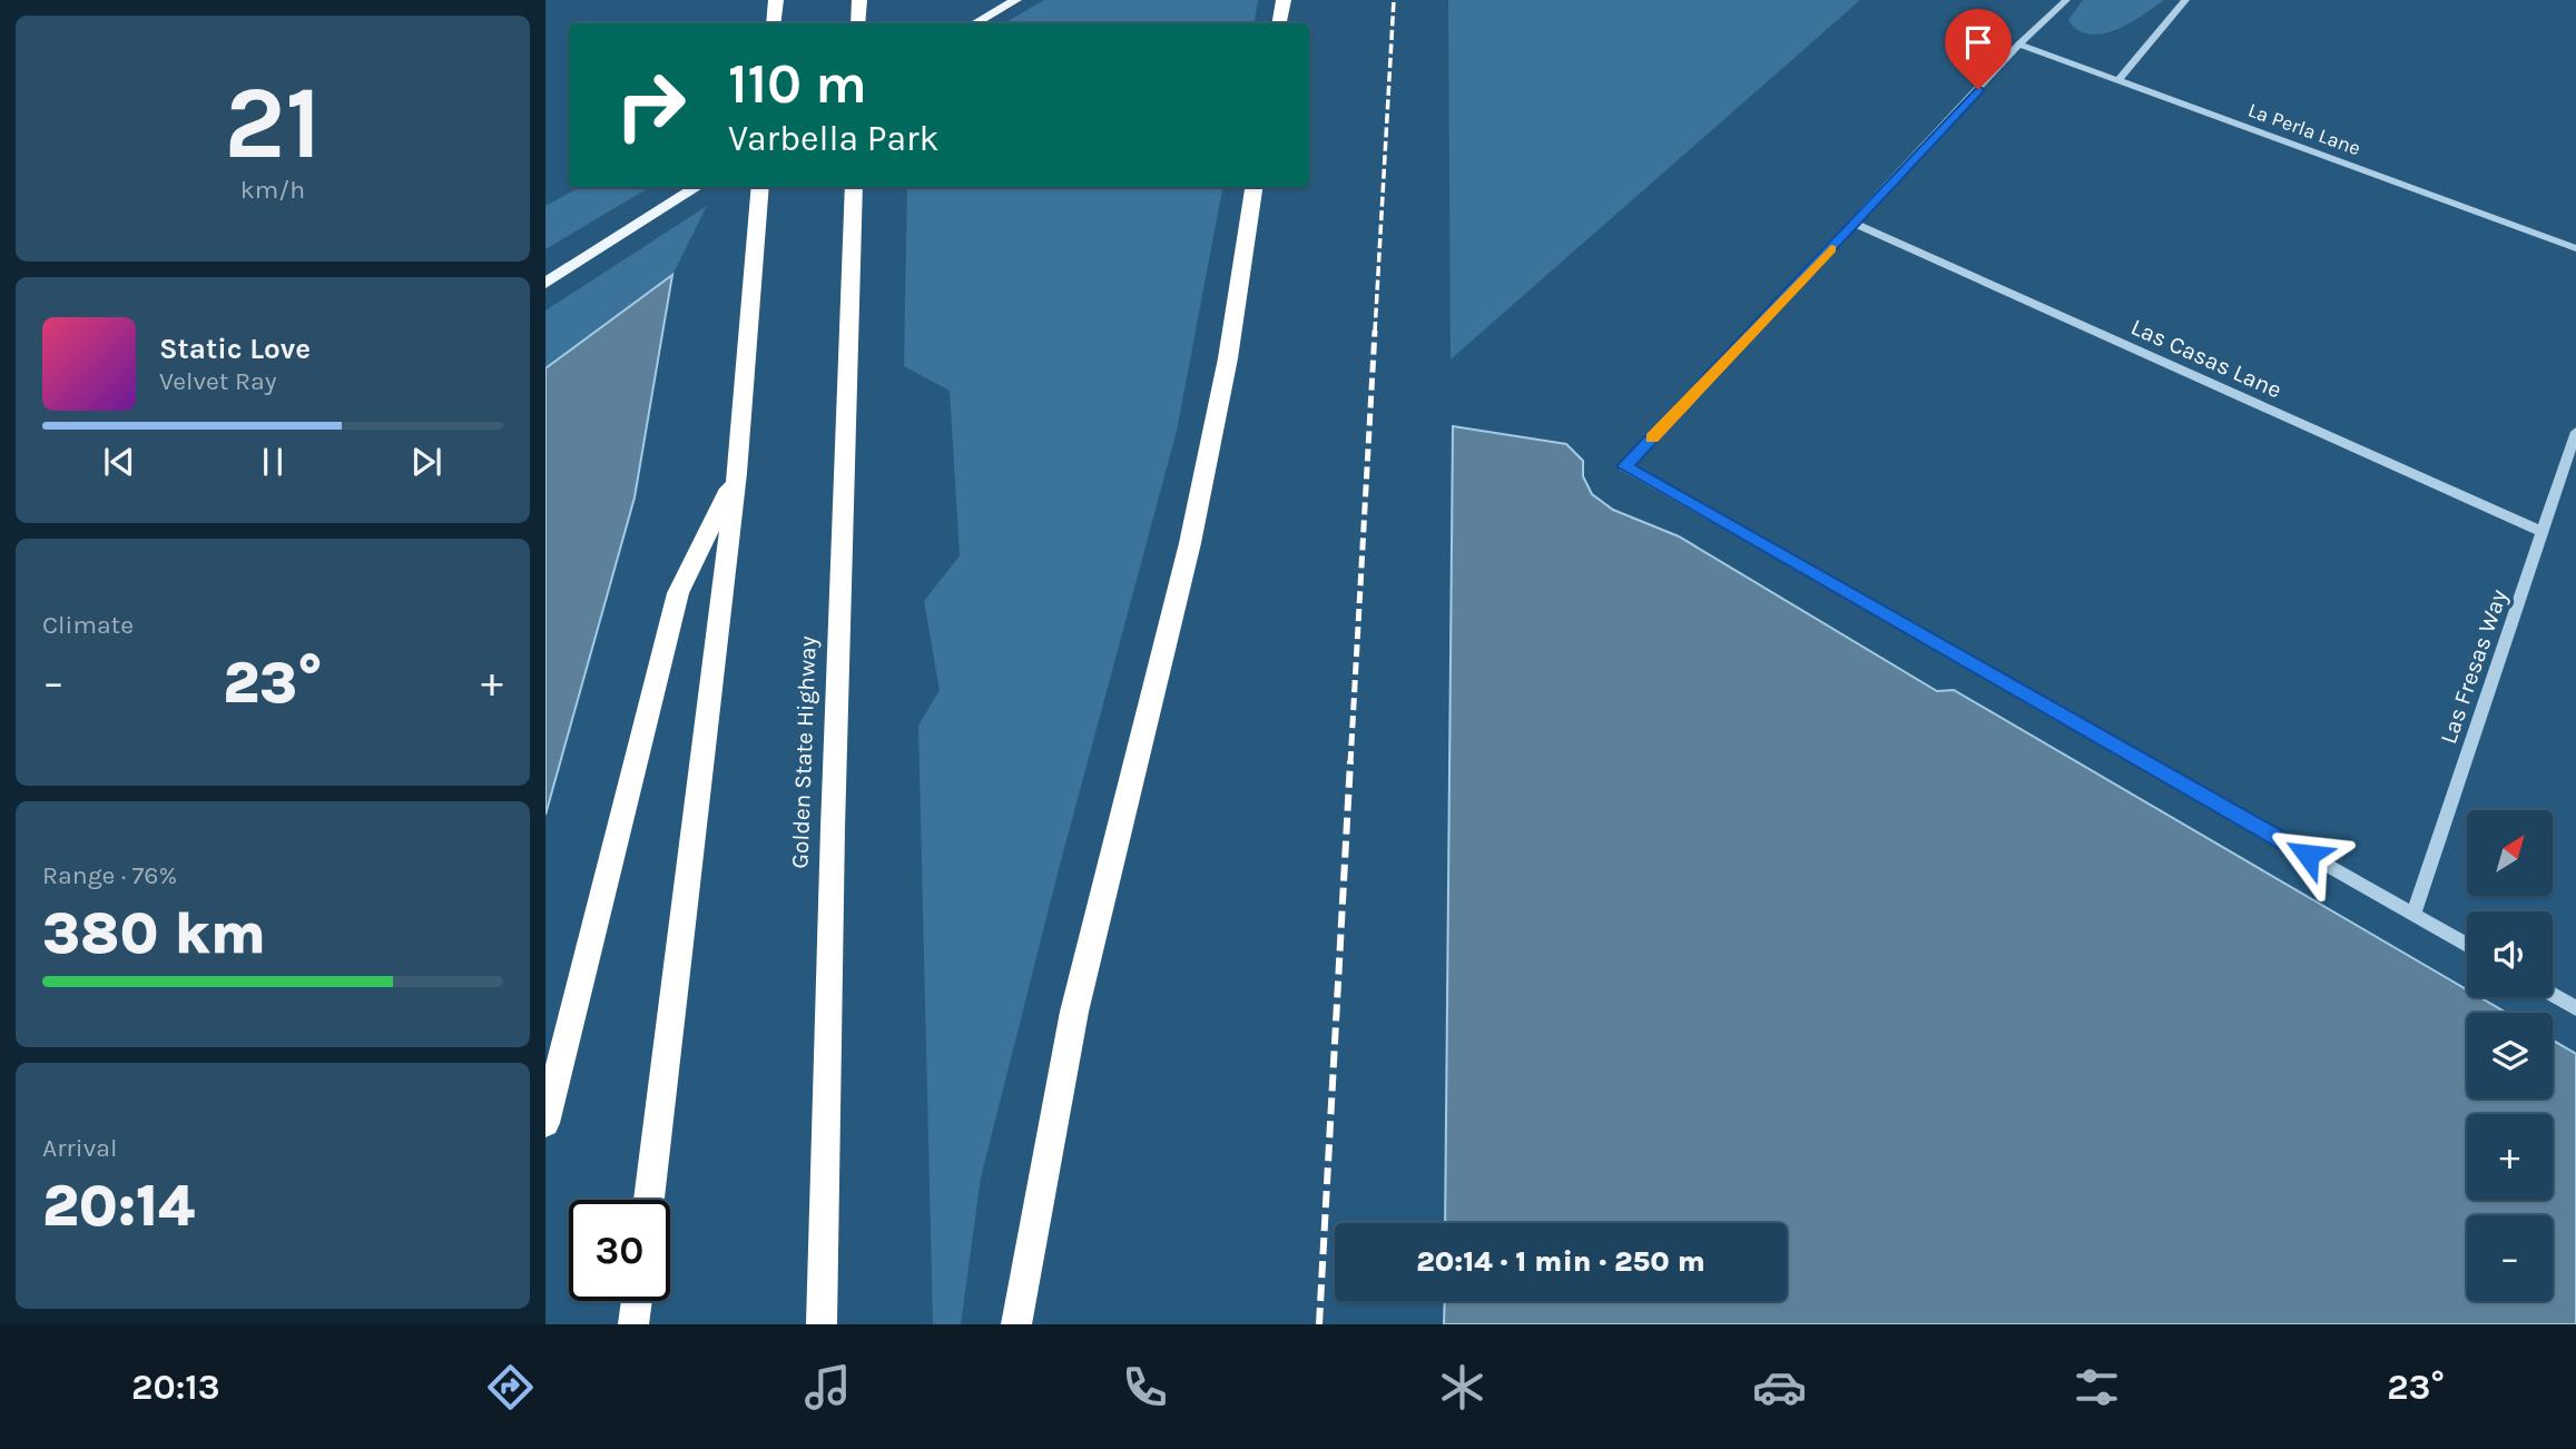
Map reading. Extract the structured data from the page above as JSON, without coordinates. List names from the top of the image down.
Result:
{
  "streets": {
    "highway": ["Golden State Highway"],
    "street": ["La Perla Lane", "Las Casas Lane", "Las Fresas Way"]
  },
  "crossings": [
    ["Las Casas Lane", "Las Fresas Way"]
  ],
  "north": "top right",
  "page": {
    "tile": [
      ["21", "km/h"],
      "Climate",
      ["Range · 76%", "380 km"],
      ["Arrival", "20:14"]
    ],
    "turn": ["110 m", "Varbella Park"],
    "song": ["Static Love", "Velvet Ray"],
    "heat": ["−", "23°", "+"],
    "map_buttons": ["+", "−"],
    "limit": "30",
    "trip": "20:14 · 1 min · 250 m",
    "tabs": ["20:13", "23°"]
  }
}
